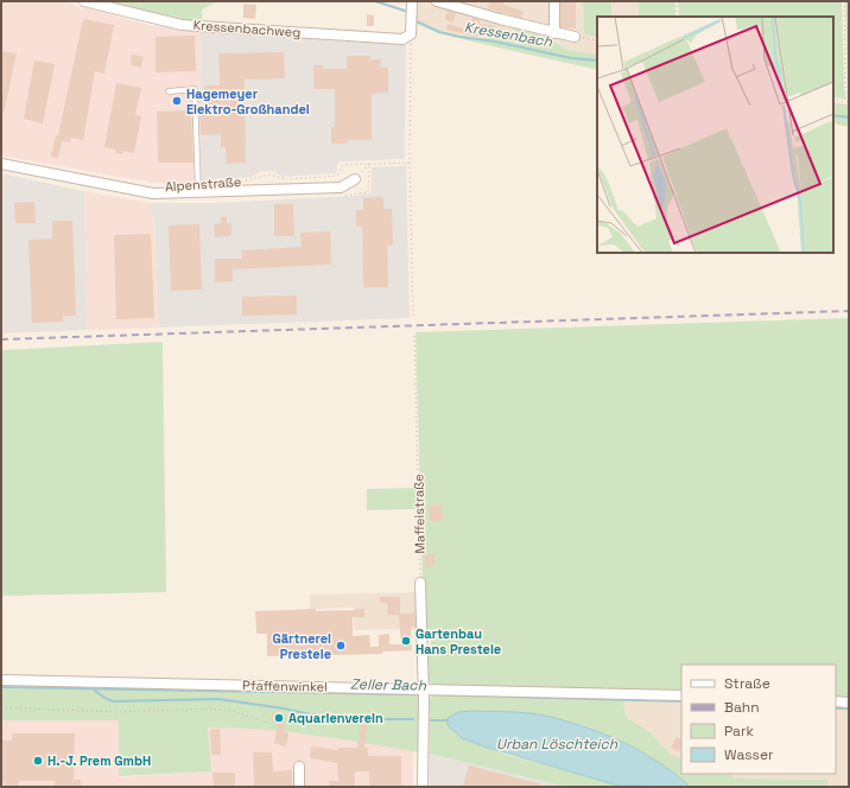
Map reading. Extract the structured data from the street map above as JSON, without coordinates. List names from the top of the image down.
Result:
{
  "streets": {
    "street": ["Kressenbachweg", "Alpenstraße", "Pfaffenwinkel"],
    "path": ["Maffeistraße"]
  },
  "water": ["Kressenbach", "Zeller Bach", "Urban Löschteich"],
  "places": [
    "Hagemeyer Elektro-Großhandel",
    "Gartenbau Hans Prestele",
    "Gärtnerei Prestele",
    "Aquarienverein",
    "H.-J. Prem GmbH"
  ],
  "legend": [
    "Straße",
    "Bahn",
    "Park",
    "Wasser"
  ]
}
